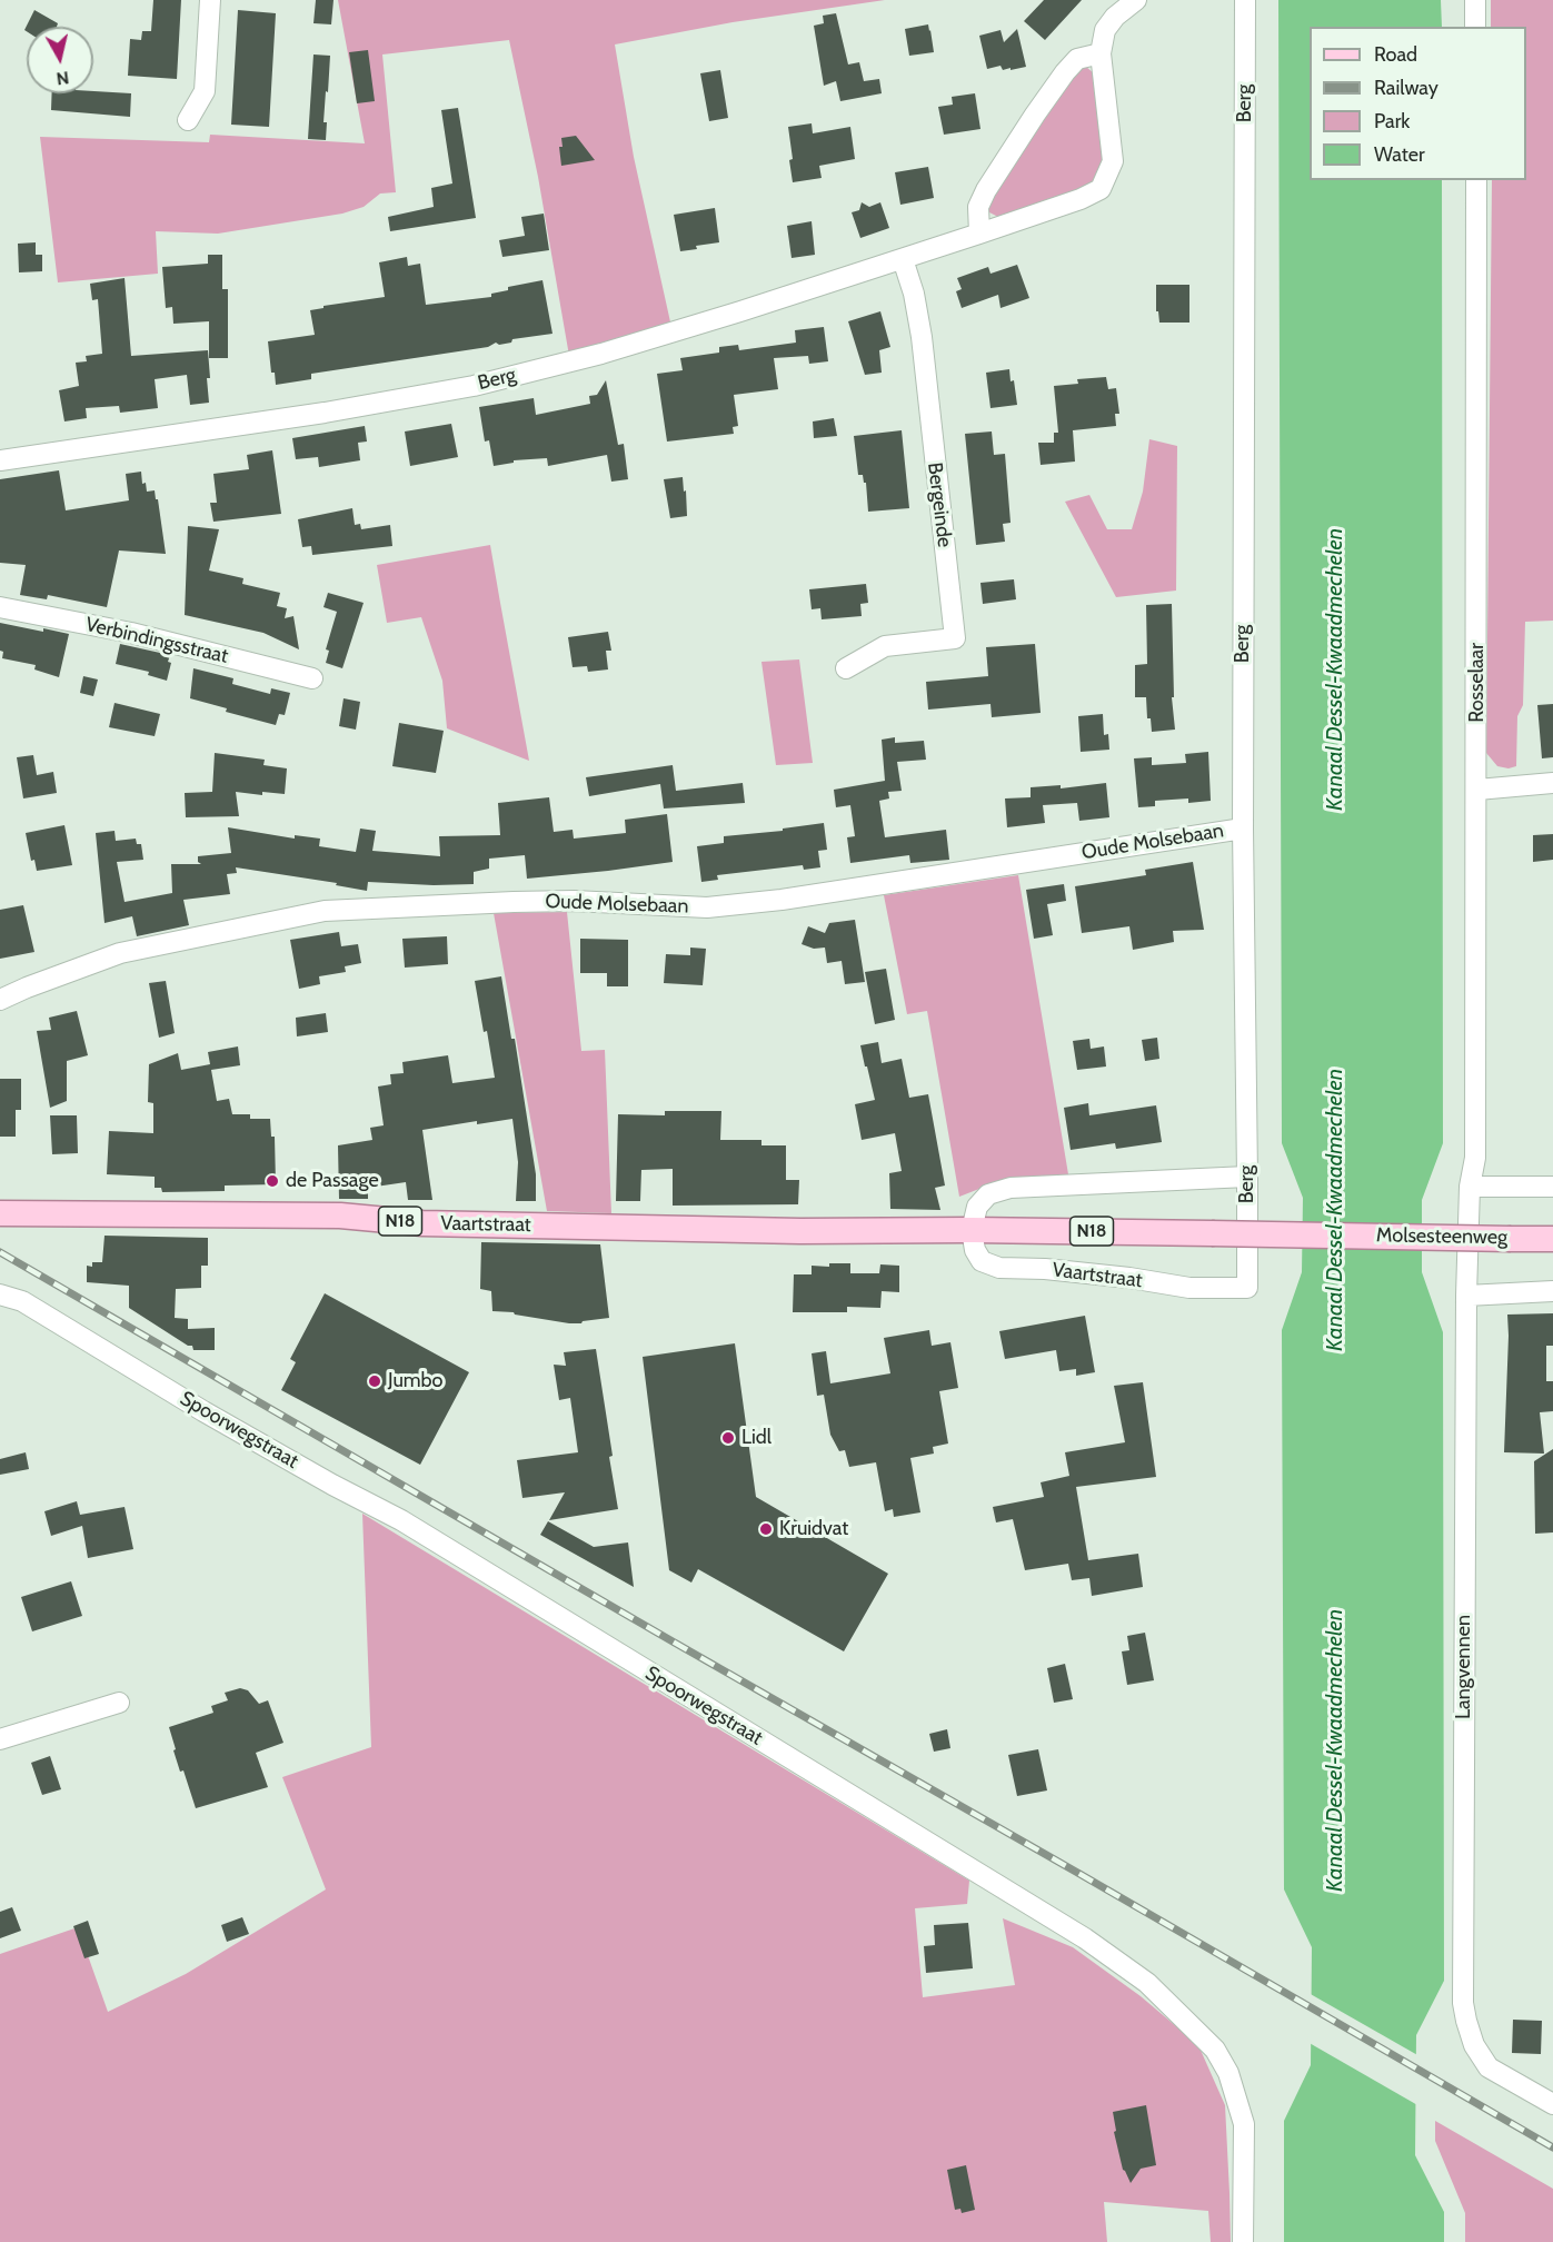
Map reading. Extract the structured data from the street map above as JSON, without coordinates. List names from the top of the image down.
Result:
{
  "streets": {
    "main road": ["N18", "Vaartstraat", "Molsesteenweg"],
    "street": [
      "Berg",
      "Bergeinde",
      "Verbindingsstraat",
      "Rosselaar",
      "Oude Molsebaan",
      "Spoorwegstraat",
      "Langvennen"
    ]
  },
  "crossings": [
    ["Berg", "Bergeinde"],
    ["Berg", "Oude Molsebaan"],
    ["Berg", "Vaartstraat"],
    ["Rosselaar", "Langvennen"],
    ["Vaartstraat", "Molsesteenweg"]
  ],
  "water": ["Kanaal Dessel-Kwaadmechelen"],
  "places": [
    "de Passage",
    "Jumbo",
    "Lidl",
    "Kruidvat"
  ],
  "legend": [
    "Road",
    "Railway",
    "Park",
    "Water"
  ],
  "north": "bottom"
}
